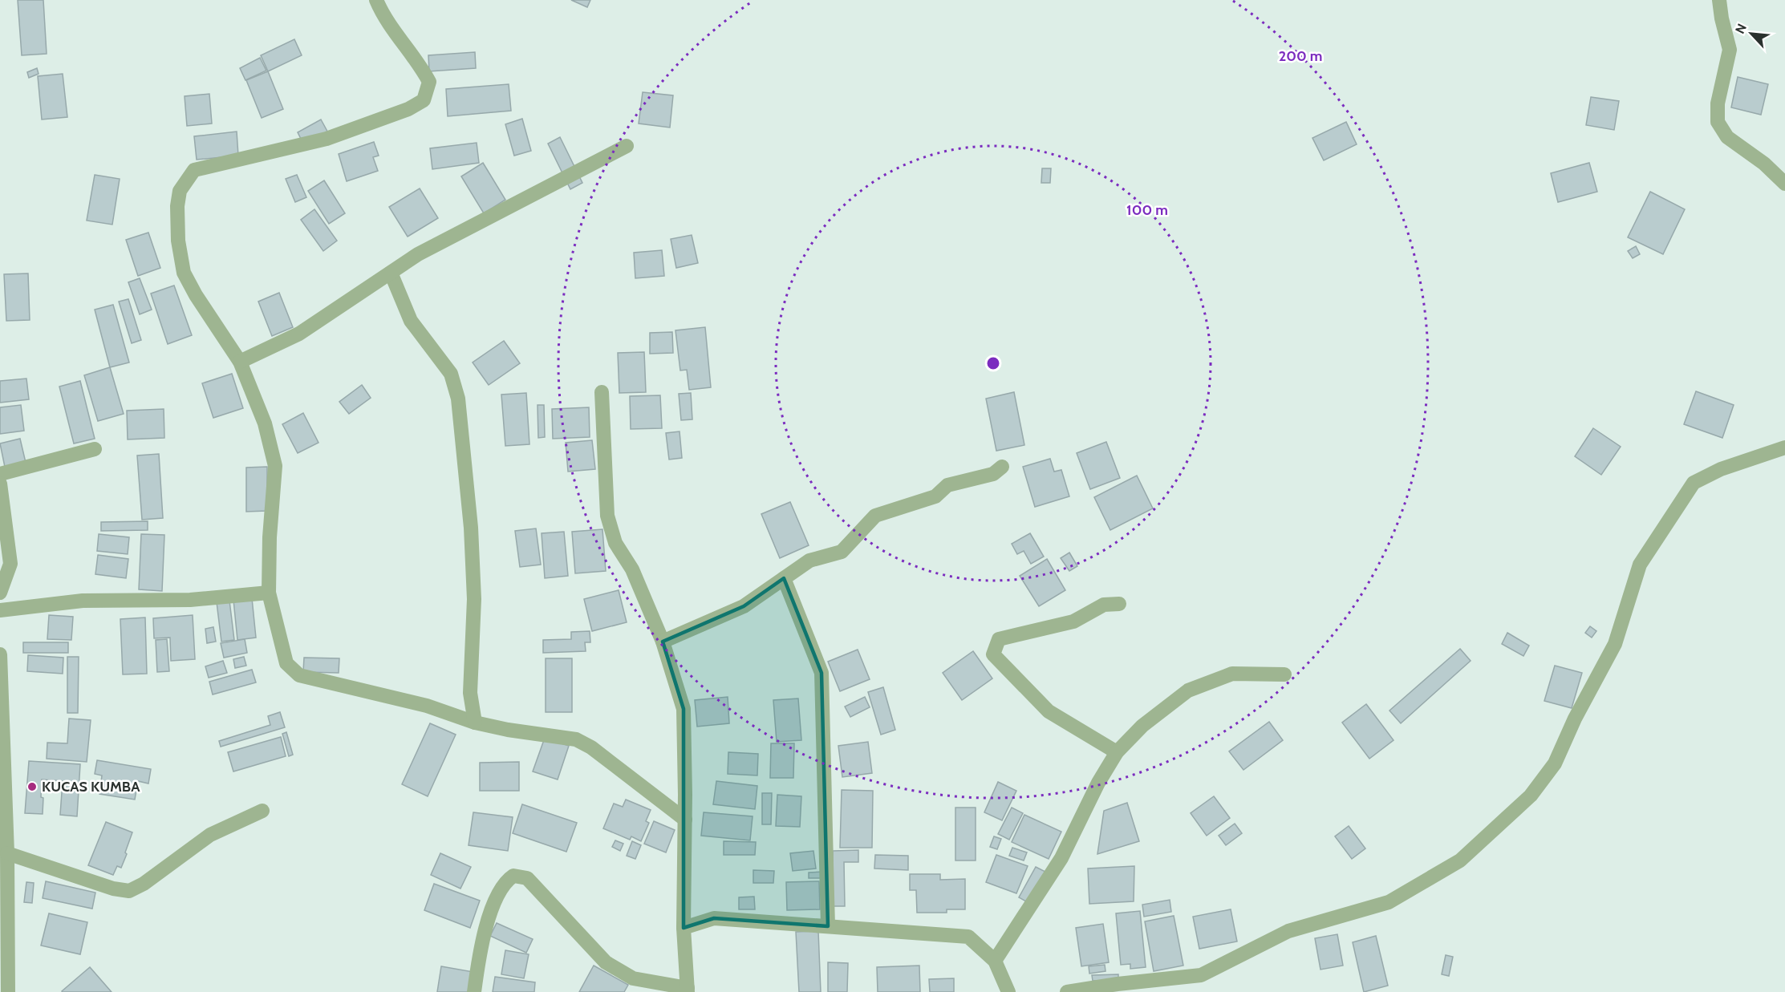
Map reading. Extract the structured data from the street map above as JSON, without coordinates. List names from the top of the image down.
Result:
{
  "places": ["KUCAS KUMBA"],
  "north": "top left",
  "rings": ["200 m", "100 m"]
}
